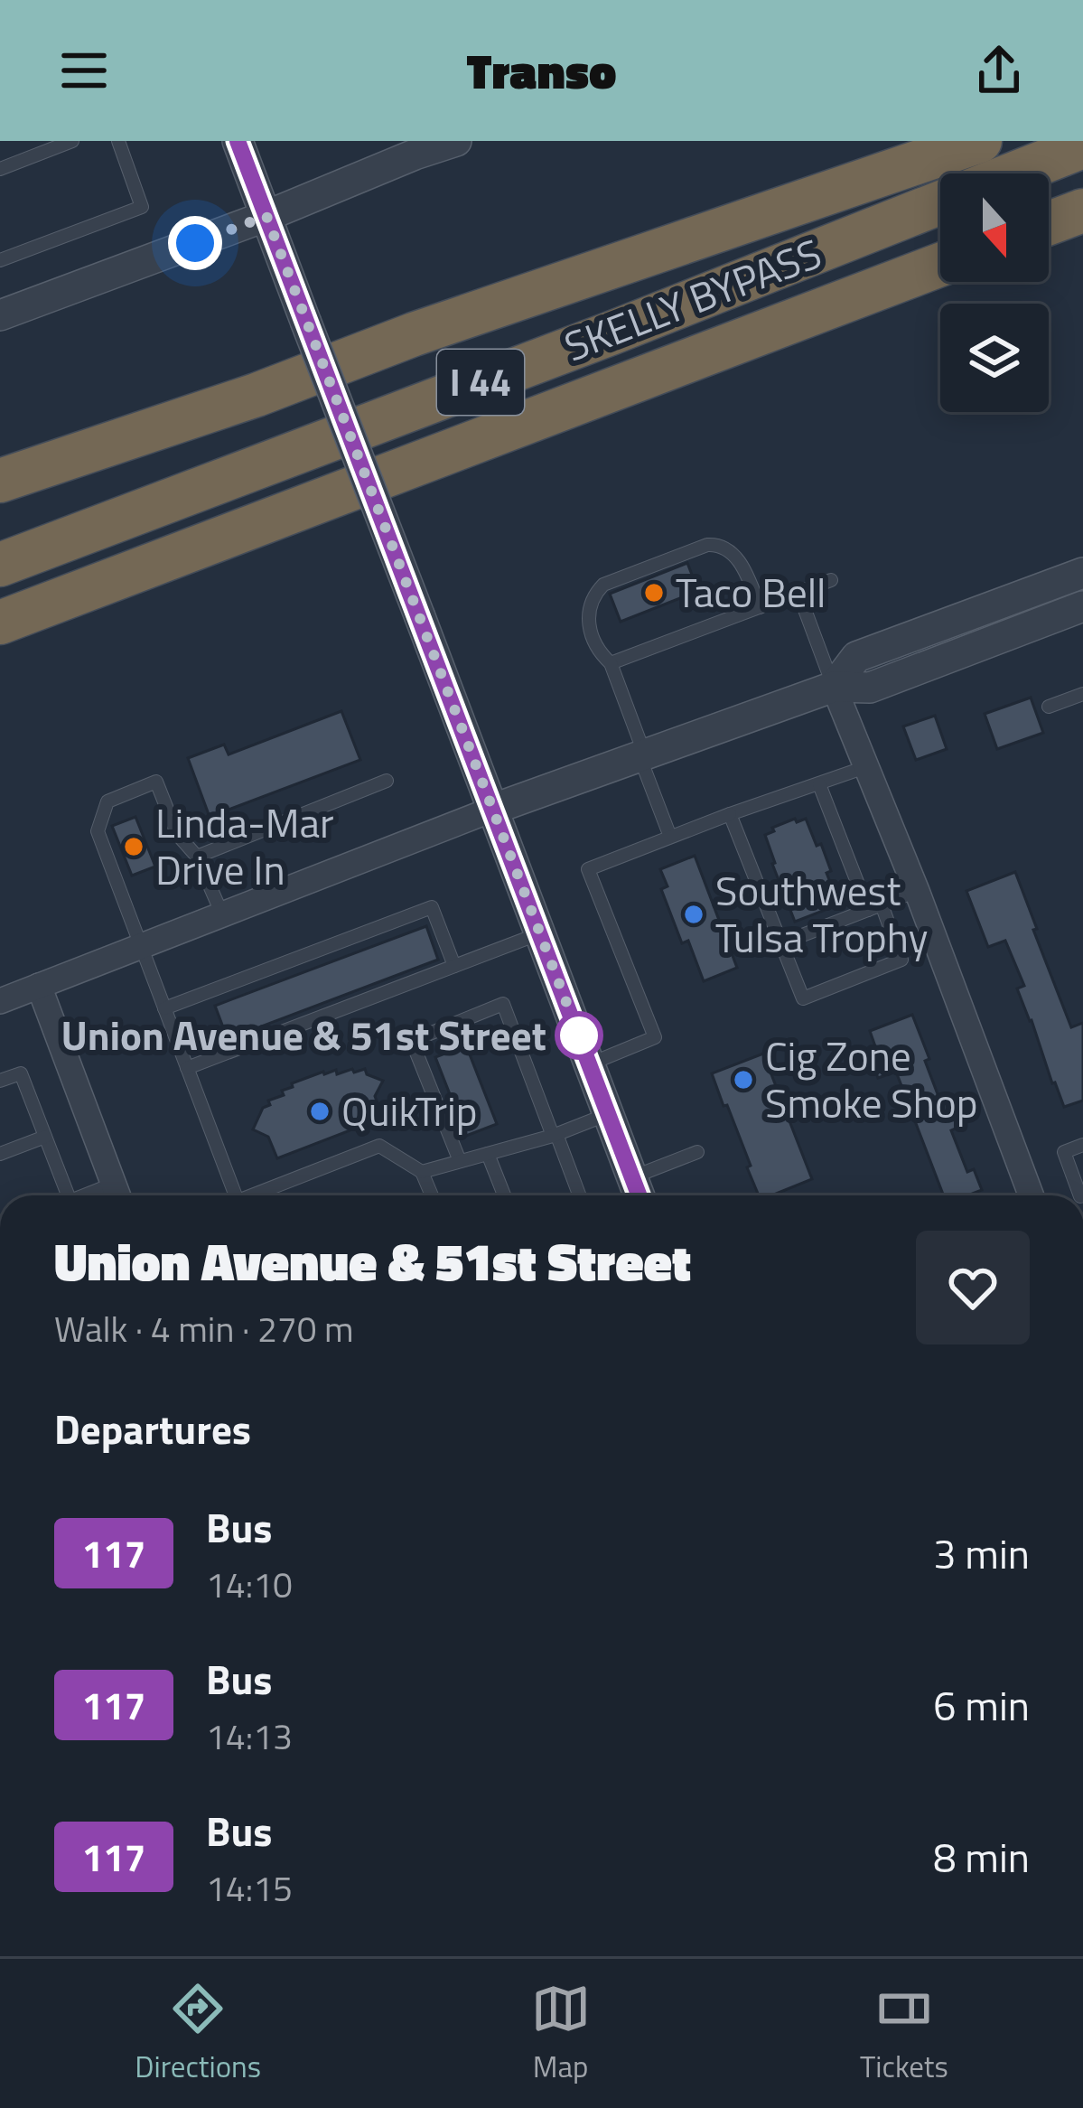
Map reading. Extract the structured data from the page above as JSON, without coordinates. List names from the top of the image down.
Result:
{
  "streets": {
    "highway": ["SKELLY BYPASS", "I 44"]
  },
  "places": [
    "Taco Bell",
    "Linda-Mar Drive In",
    "Southwest Tulsa Trophy",
    "Union Avenue & 51st Street",
    "Cig Zone Smoke Shop",
    "QuikTrip"
  ],
  "lines": ["bus line 117"],
  "north": "bottom",
  "page": {
    "header": "Transo",
    "heading": [
      ["Union Avenue & 51st Street", "Walk · 4 min · 270 m"],
      "Departures"
    ],
    "list": [
      {
        "mark": "117",
        "name": "Bus",
        "note": "14:10",
        "value": "3 min"
      },
      {
        "mark": "117",
        "name": "Bus",
        "note": "14:13",
        "value": "6 min"
      },
      {
        "mark": "117",
        "name": "Bus",
        "note": "14:15",
        "value": "8 min"
      }
    ],
    "tabs": ["Directions", "Map", "Tickets"]
  }
}
